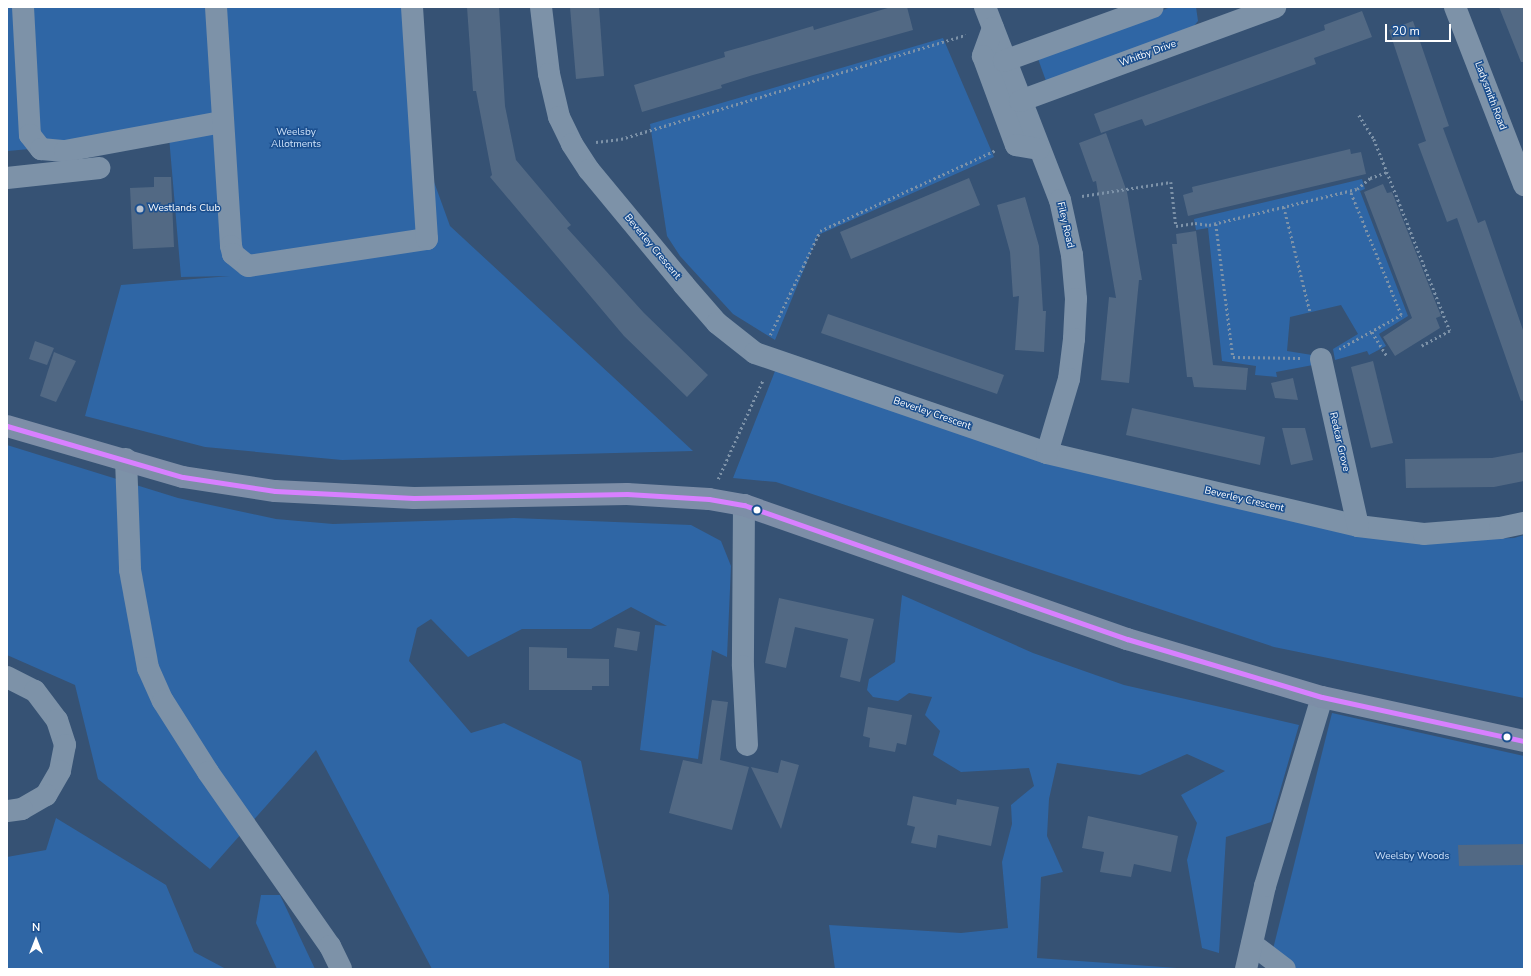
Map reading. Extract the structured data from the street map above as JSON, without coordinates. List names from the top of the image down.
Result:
{
  "streets": {
    "street": [
      "Whitby Drive",
      "Ladysmith Road",
      "Filey Road",
      "Beverley Crescent",
      "Redcar Grove"
    ]
  },
  "crossings": [
    ["Whitby Drive", "Filey Road"],
    ["Filey Road", "Beverley Crescent"],
    ["Beverley Crescent", "Redcar Grove"]
  ],
  "parks": ["Weelsby Allotments", "Weelsby Woods"],
  "places": ["Westlands Club"],
  "scale_bar": "20 m",
  "north": "top"
}
